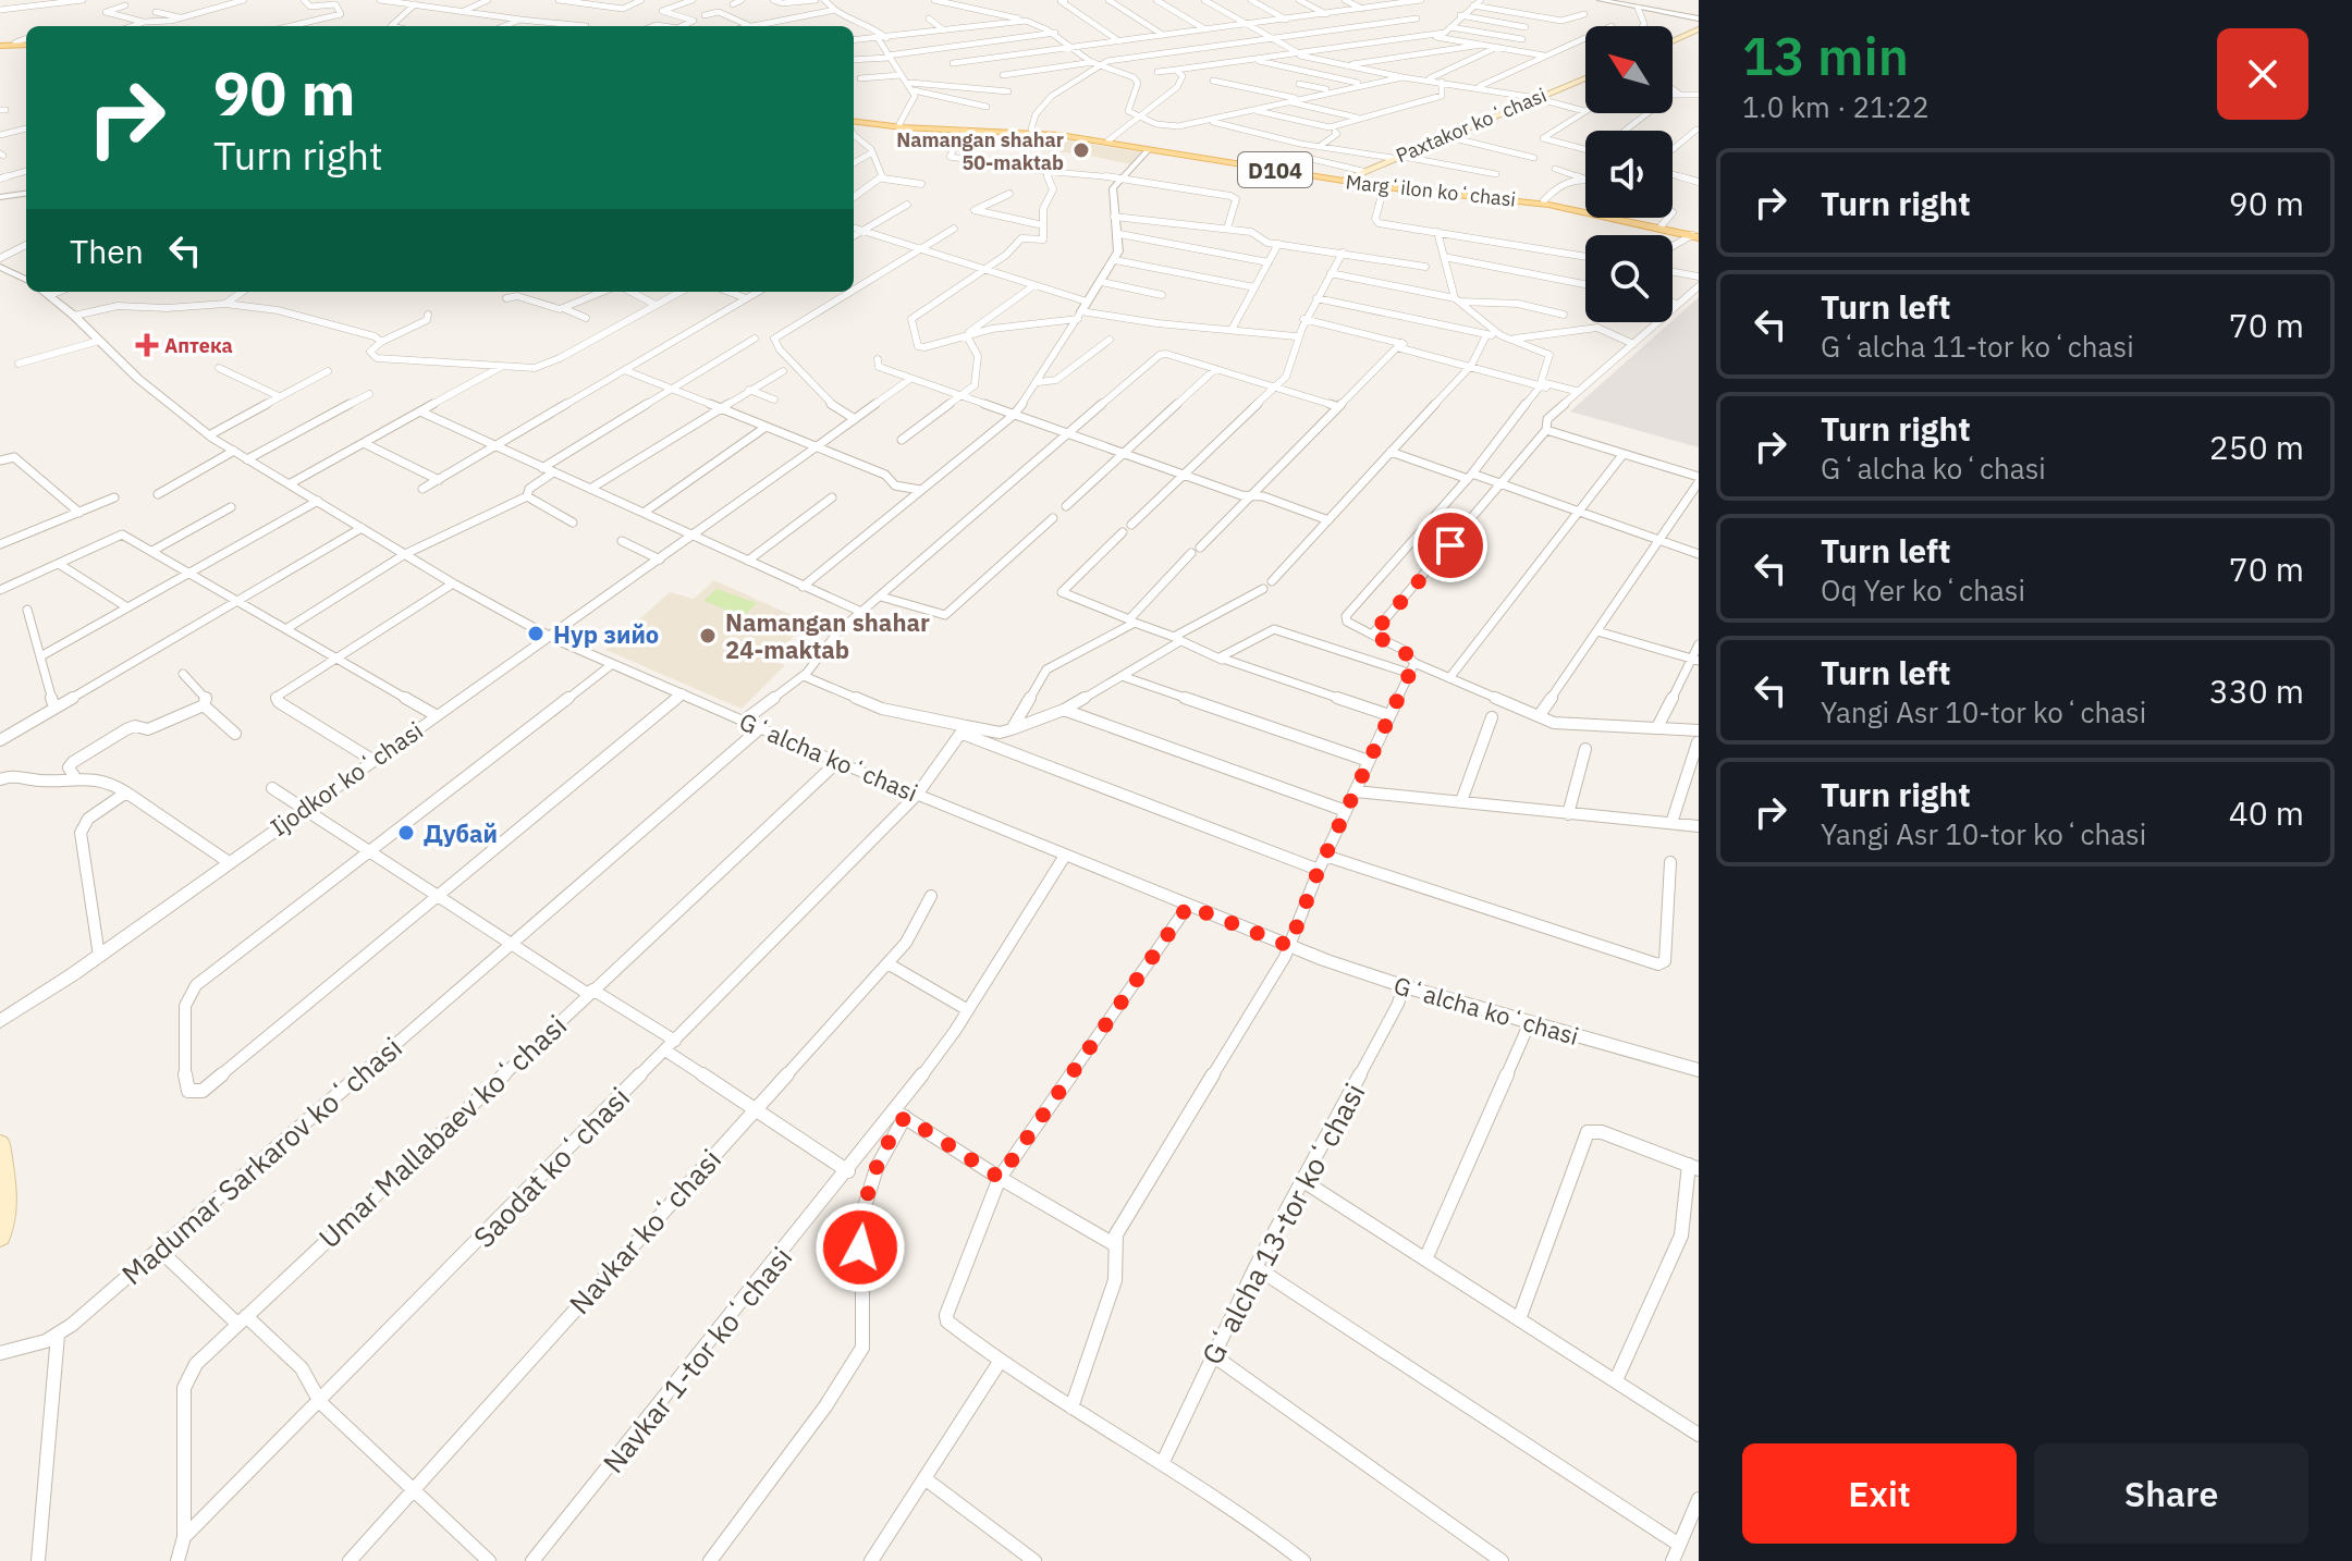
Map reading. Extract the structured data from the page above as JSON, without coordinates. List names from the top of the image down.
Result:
{
  "streets": {
    "main road": ["Paxtakor koʻchasi", "D104", "Margʻilon koʻchasi"],
    "street": [
      "Gʻalcha koʻchasi",
      "Ijodkor koʻchasi",
      "Umar Mallabaev koʻchasi",
      "Madumar Sarkarov koʻchasi",
      "Saodat koʻchasi",
      "Gʻalcha 13-tor koʻchasi",
      "Navkar koʻchasi",
      "Navkar 1-tor koʻchasi"
    ]
  },
  "crossings": [
    ["Paxtakor koʻchasi", "Margʻilon koʻchasi"],
    ["Gʻalcha koʻchasi", "Ijodkor koʻchasi"],
    ["Gʻalcha koʻchasi", "Umar Mallabaev koʻchasi"],
    ["Gʻalcha koʻchasi", "Madumar Sarkarov koʻchasi"],
    ["Gʻalcha koʻchasi", "Saodat koʻchasi"],
    ["Gʻalcha koʻchasi", "Gʻalcha 13-tor koʻchasi"],
    ["Gʻalcha koʻchasi", "Navkar 1-tor koʻchasi"],
    ["Umar Mallabaev koʻchasi", "Saodat koʻchasi"]
  ],
  "places": {
    "other": [
      "Namangan shahar 50-maktab",
      "Нур зийо",
      "Namangan shahar 24-maktab",
      "Дубай"
    ],
    "health": ["Аптека"]
  },
  "north": "top left",
  "page": {
    "heading": ["13 min", "1.0 km · 21:22"],
    "turn": ["90 m", "Turn right"],
    "list": [
      {
        "name": "Turn right",
        "value": "90 m"
      },
      {
        "name": "Turn left",
        "note": "Gʻalcha 11-tor koʻchasi",
        "value": "70 m"
      },
      {
        "name": "Turn right",
        "note": "Gʻalcha koʻchasi",
        "value": "250 m"
      },
      {
        "name": "Turn left",
        "note": "Oq Yer koʻchasi",
        "value": "70 m"
      },
      {
        "name": "Turn left",
        "note": "Yangi Asr 10-tor koʻchasi",
        "value": "330 m"
      },
      {
        "name": "Turn right",
        "note": "Yangi Asr 10-tor koʻchasi",
        "value": "40 m"
      }
    ],
    "then": "Then",
    "buttons": ["Exit", "Share"]
  }
}
